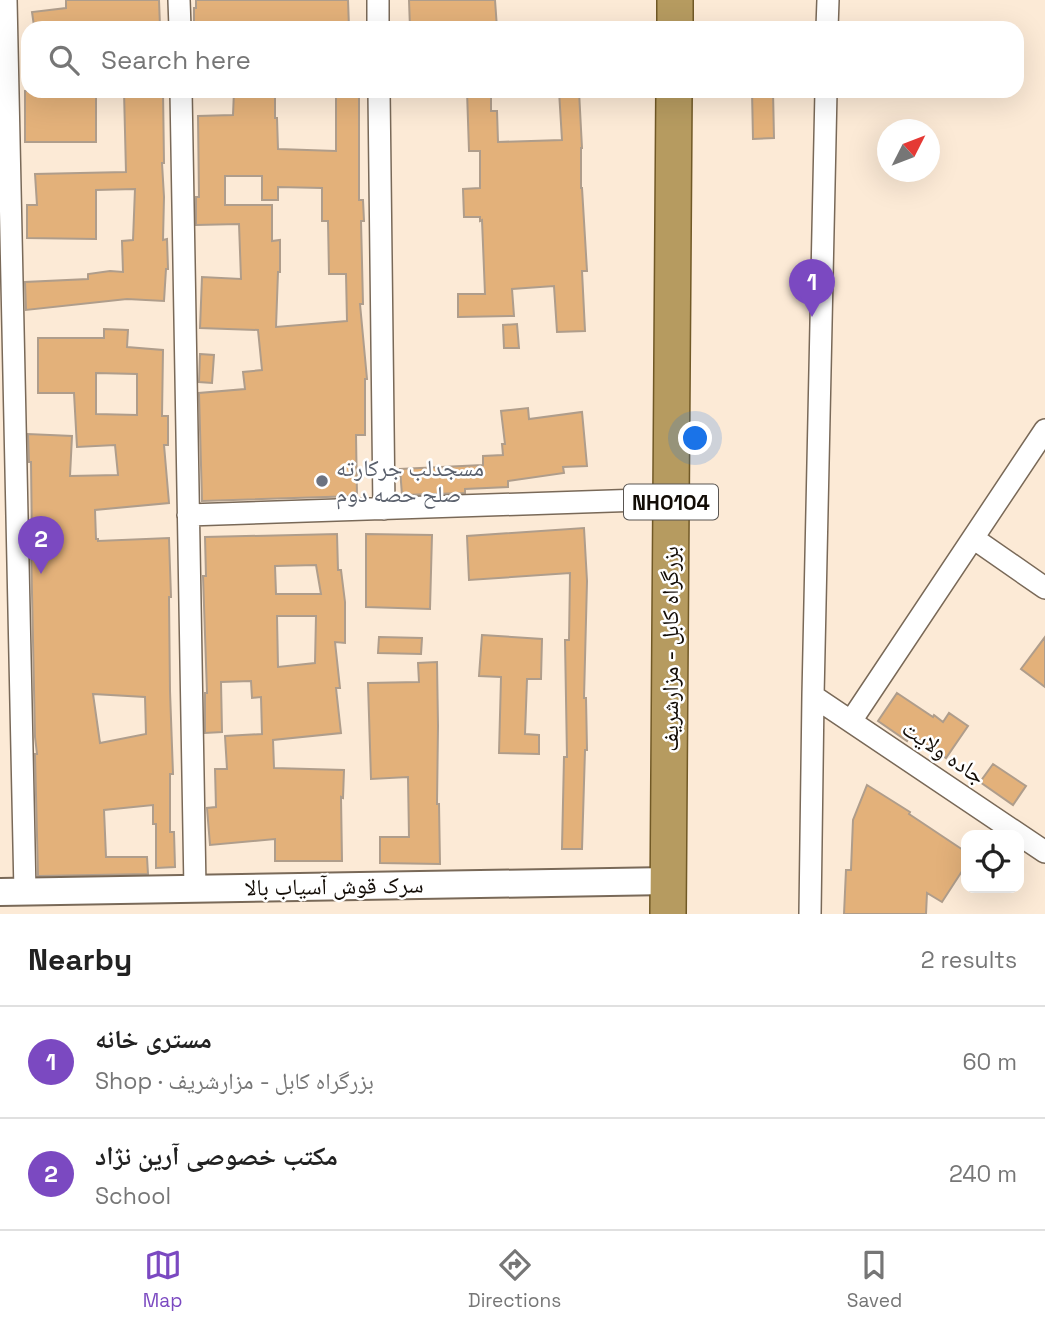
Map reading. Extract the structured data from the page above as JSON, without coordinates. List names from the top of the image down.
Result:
{
  "streets": {
    "highway": ["NH0104", "بزرگراه کابل - مزارشریف"],
    "street": ["جاده ولایت", "سرک قوش آسیاب بالا"]
  },
  "crossings": [
    ["بزرگراه کابل - مزارشریف", "سرک قوش آسیاب بالا"]
  ],
  "places": ["مسجدلب جرکارته صلح حصه دوم"],
  "north": "top right",
  "page": {
    "search": "Search here",
    "pins": ["1", "2"],
    "heading": ["Nearby", "2 results"],
    "list": [
      {
        "mark": "1",
        "name": "مستری خانه",
        "note": "Shop · بزرگراه کابل - مزارشریف",
        "value": "60 m"
      },
      {
        "mark": "2",
        "name": "مکتب خصوصی آرین نژاد",
        "note": "School",
        "value": "240 m"
      }
    ],
    "nav": ["Map", "Directions", "Saved"]
  }
}
